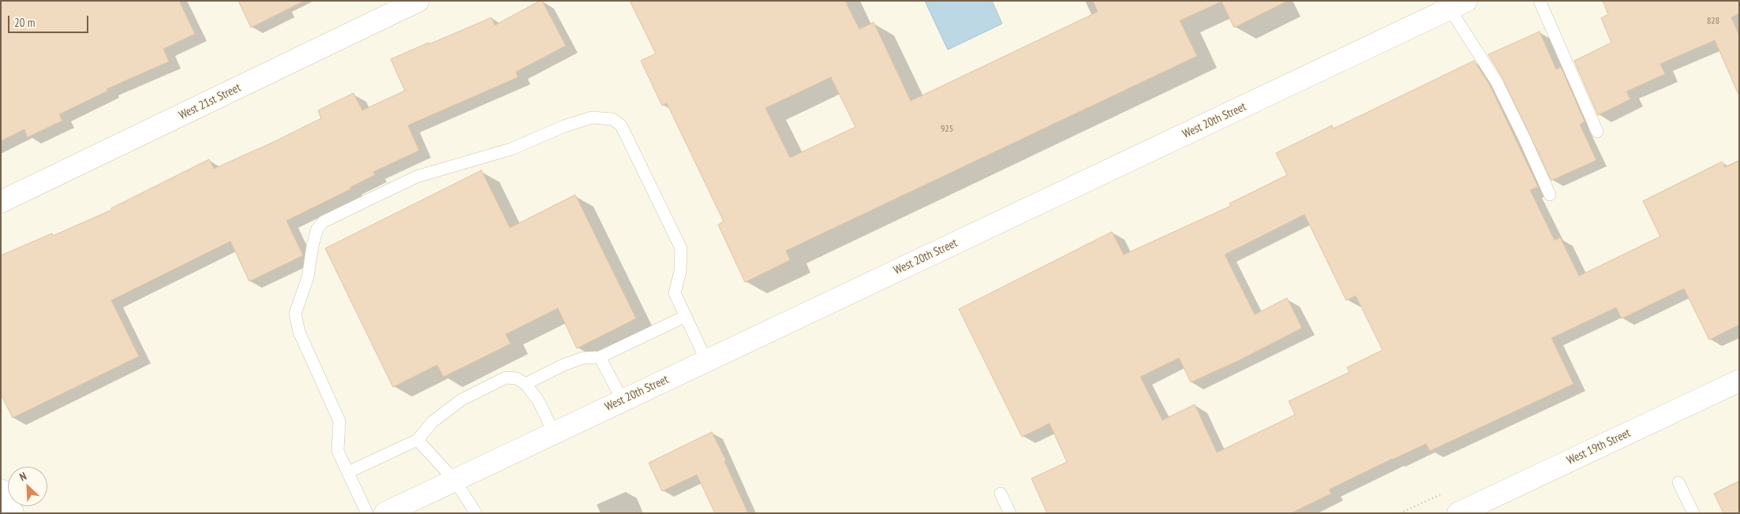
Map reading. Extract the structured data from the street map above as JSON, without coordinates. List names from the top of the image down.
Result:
{
  "streets": {
    "main road": ["West 21st Street", "West 20th Street", "West 19th Street"]
  },
  "house_numbers": ["828", "925"],
  "scale_bar": "20 m",
  "north": "top left"
}
